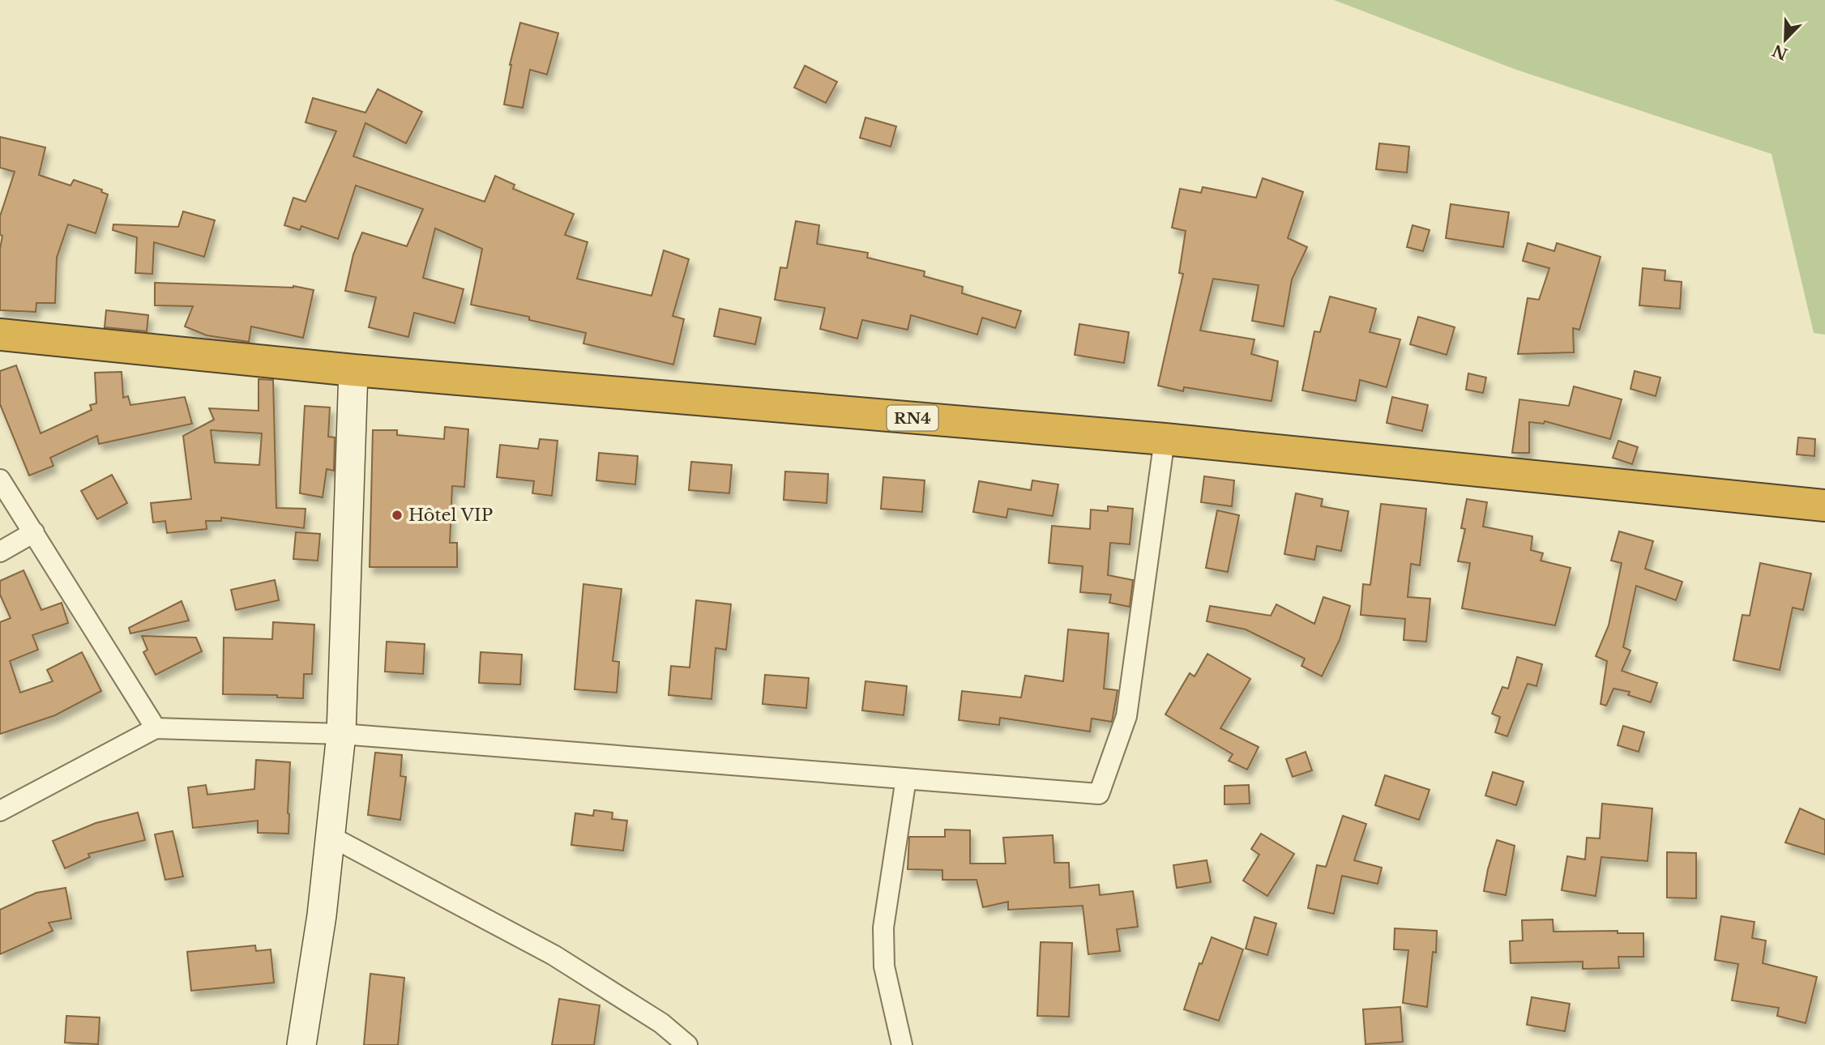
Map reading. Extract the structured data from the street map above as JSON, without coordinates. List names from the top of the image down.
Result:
{
  "streets": {
    "highway": ["RN4"]
  },
  "places": ["Hôtel VIP"],
  "north": "bottom left"
}
